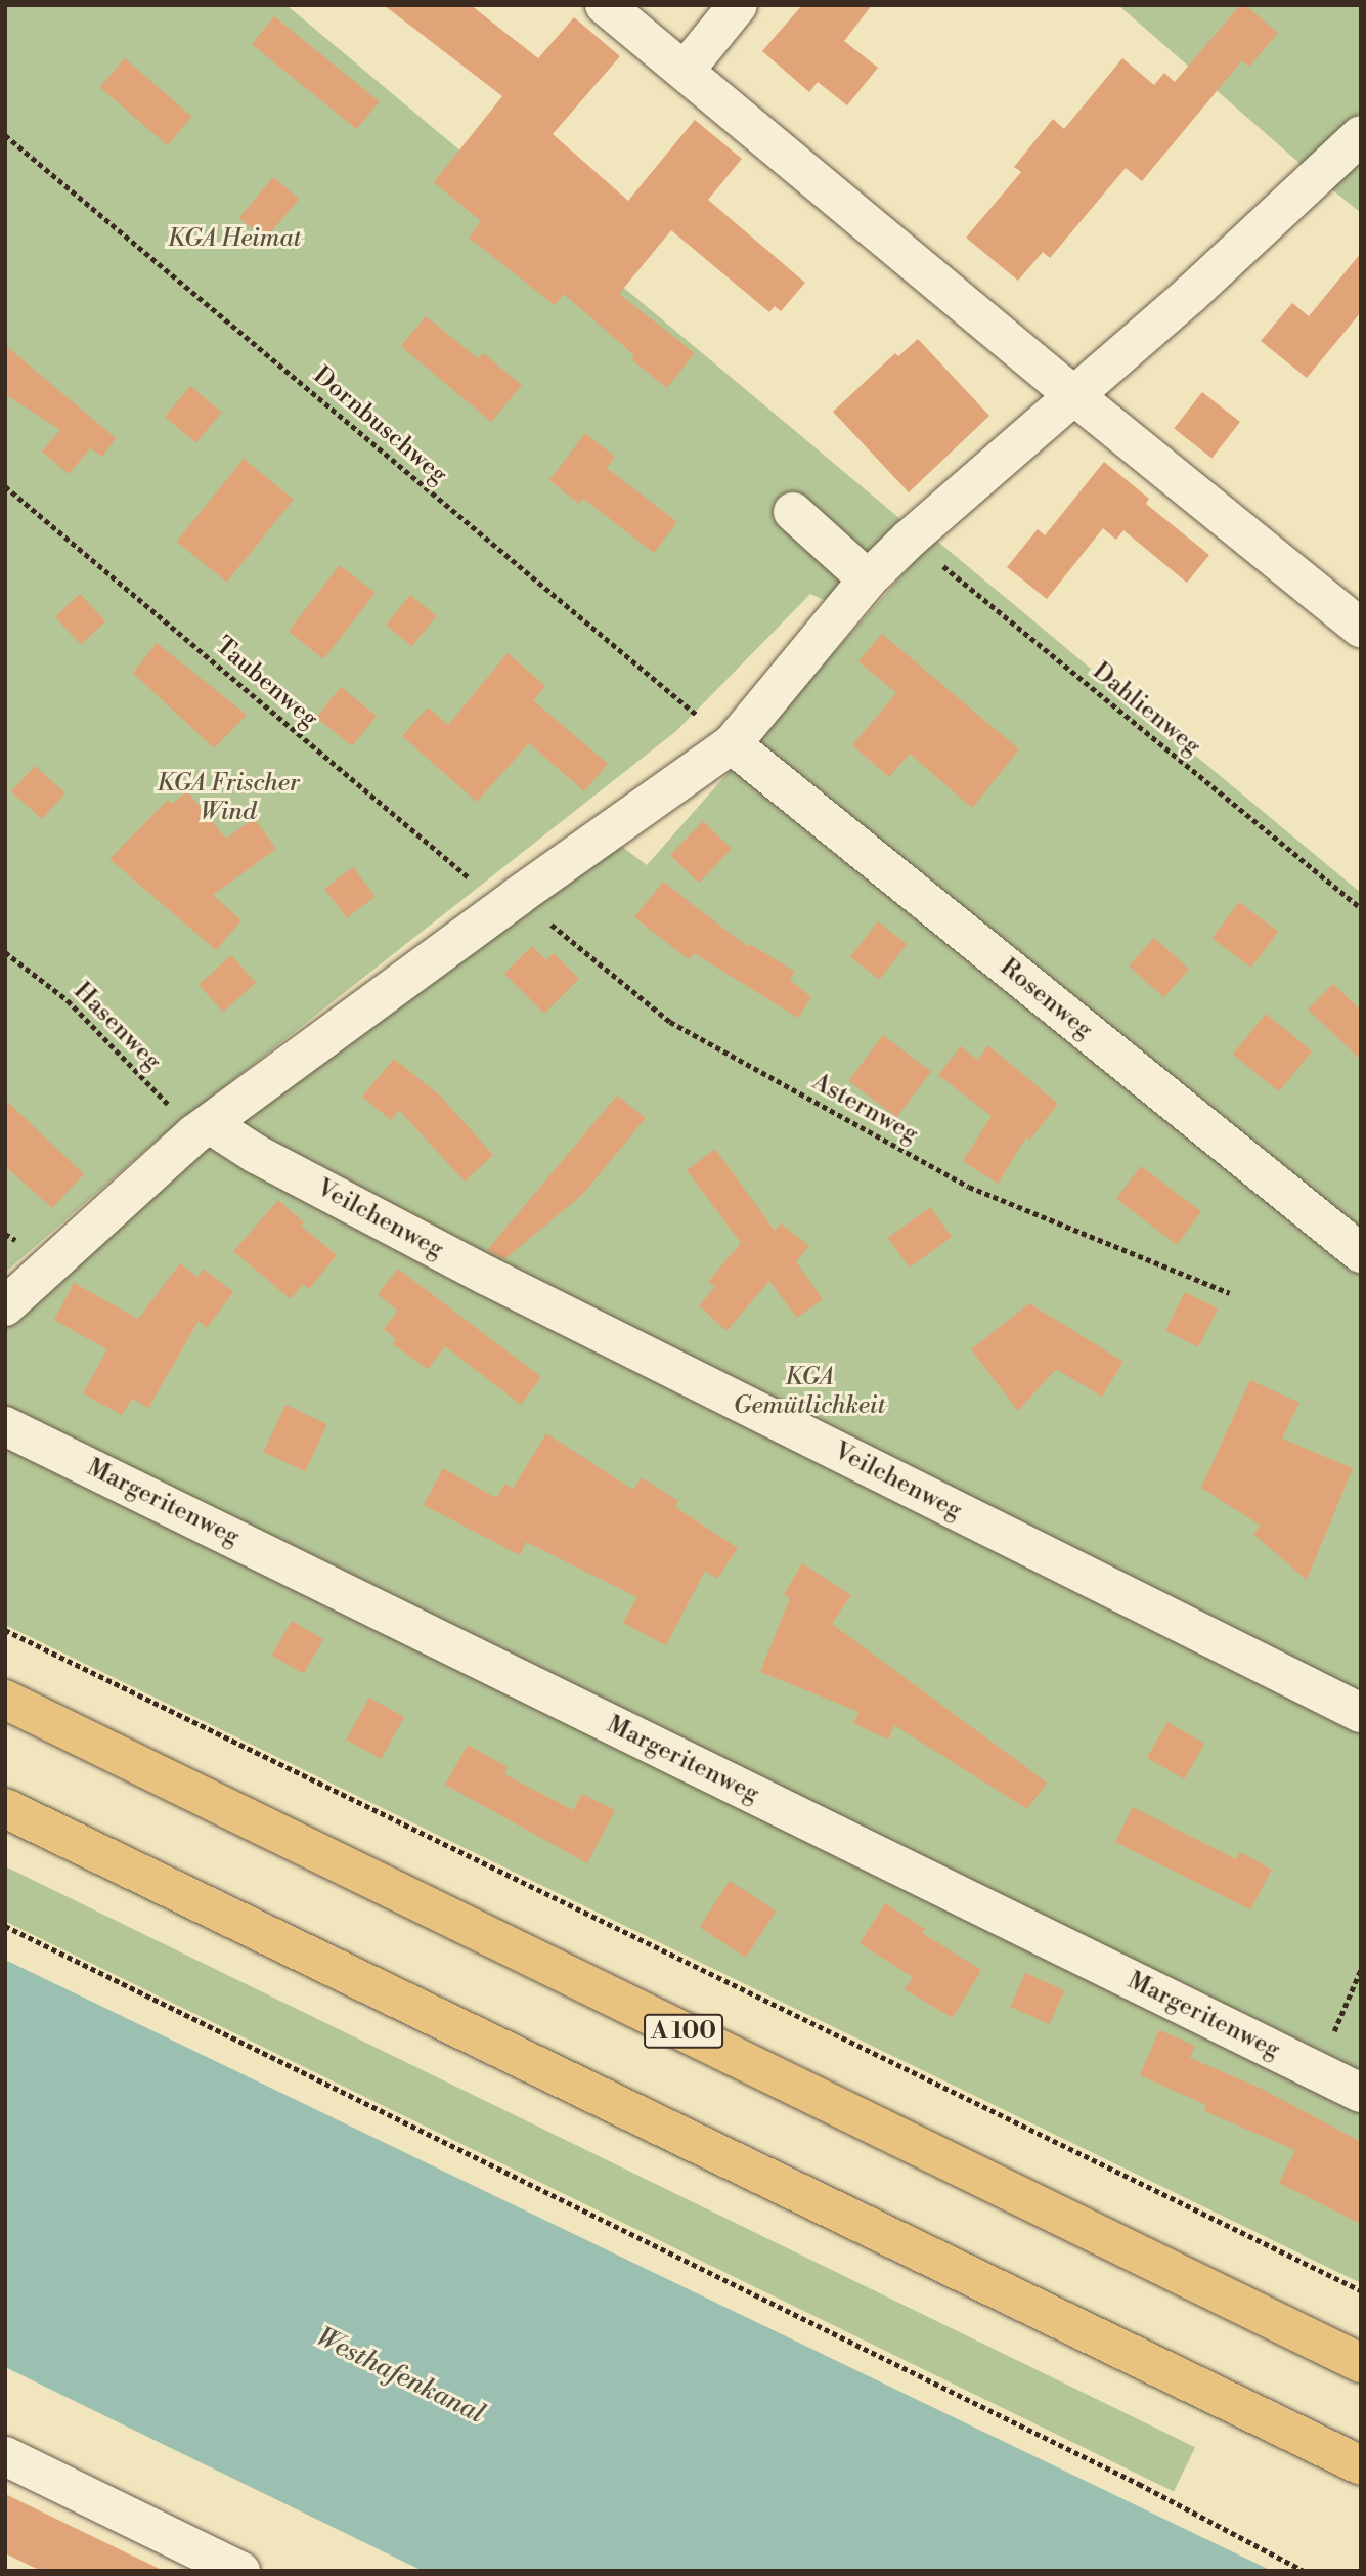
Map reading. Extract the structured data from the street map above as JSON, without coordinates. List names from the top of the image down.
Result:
{
  "streets": {
    "highway": ["A 100"],
    "street": ["Rosenweg", "Veilchenweg", "Margeritenweg"],
    "path": [
      "Dornbuschweg",
      "Taubenweg",
      "Dahlienweg",
      "Hasenweg",
      "Asternweg"
    ]
  },
  "crossings": [
    ["Dornbuschweg", "Rosenweg"],
    ["Taubenweg", "Asternweg"],
    ["Hasenweg", "Veilchenweg"]
  ],
  "water": ["Westhafenkanal"],
  "parks": ["KGA Heimat", "KGA Frischer Wind", "KGA Gemütlichkeit"]
}
